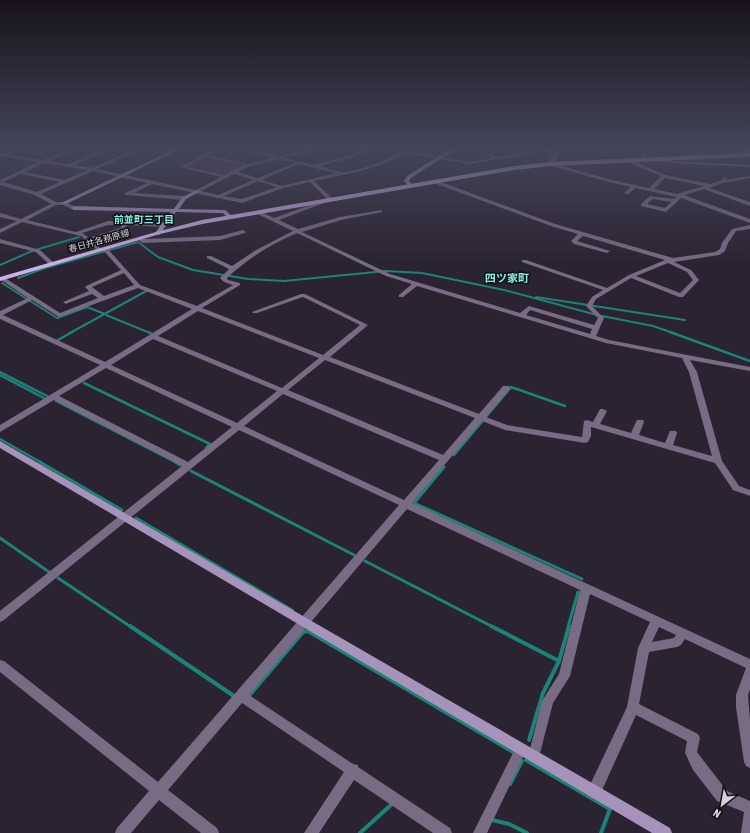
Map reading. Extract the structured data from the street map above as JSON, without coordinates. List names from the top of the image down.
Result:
{
  "streets": {
    "main road": ["春日井各務原線"]
  },
  "districts": ["前並町三丁目", "四ツ家町"],
  "north": "bottom left"
}
